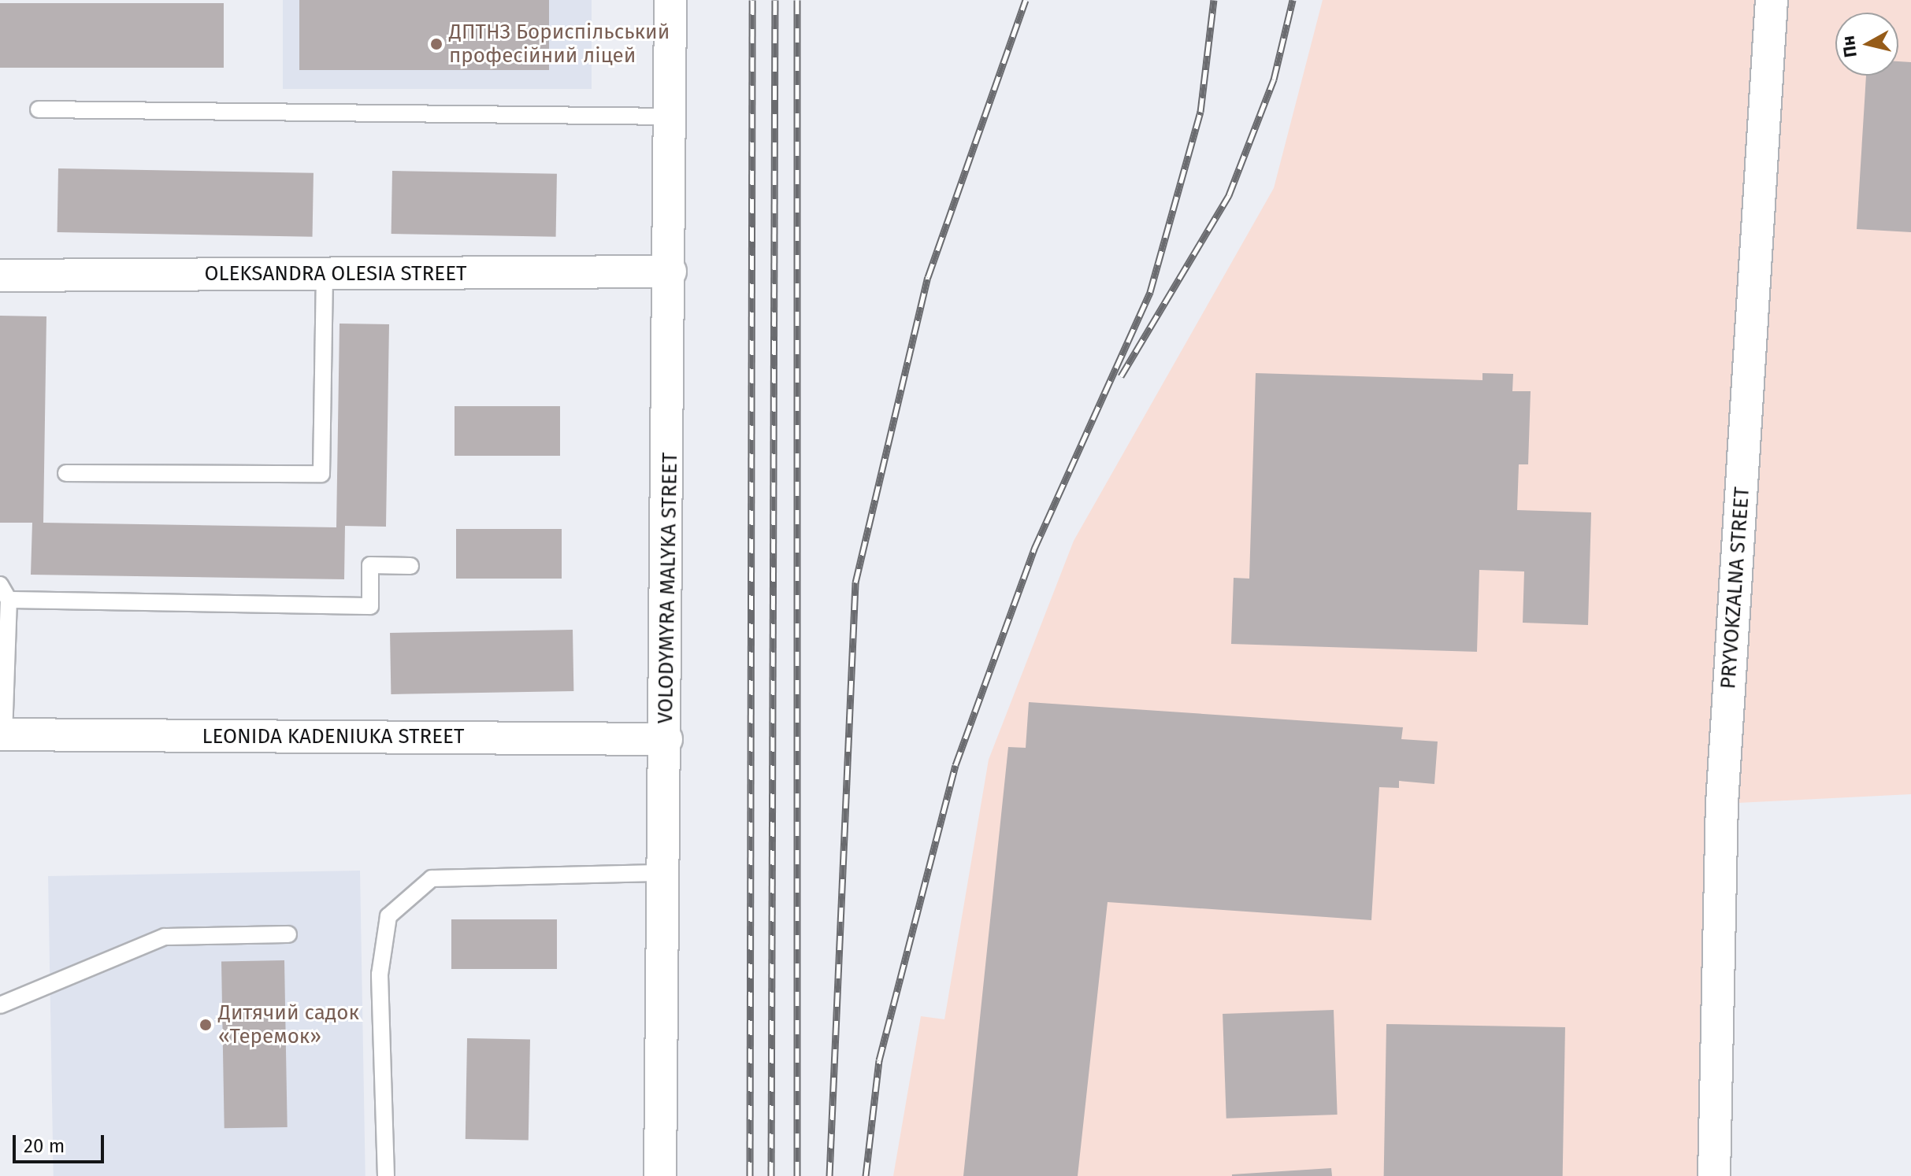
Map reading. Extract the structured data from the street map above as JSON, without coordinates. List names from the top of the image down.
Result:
{
  "streets": {
    "street": [
      "OLEKSANDRA OLESIA STREET",
      "VOLODYMYRA MALYKA STREET",
      "PRYVOKZALNA STREET",
      "LEONIDA KADENIUKA STREET"
    ]
  },
  "crossings": [
    ["OLEKSANDRA OLESIA STREET", "VOLODYMYRA MALYKA STREET"],
    ["VOLODYMYRA MALYKA STREET", "LEONIDA KADENIUKA STREET"]
  ],
  "places": ["ДПТНЗ Бориспільський професійний ліцей", "Дитячий садок «Теремок»"],
  "scale_bar": "20 m",
  "north": "left"
}
